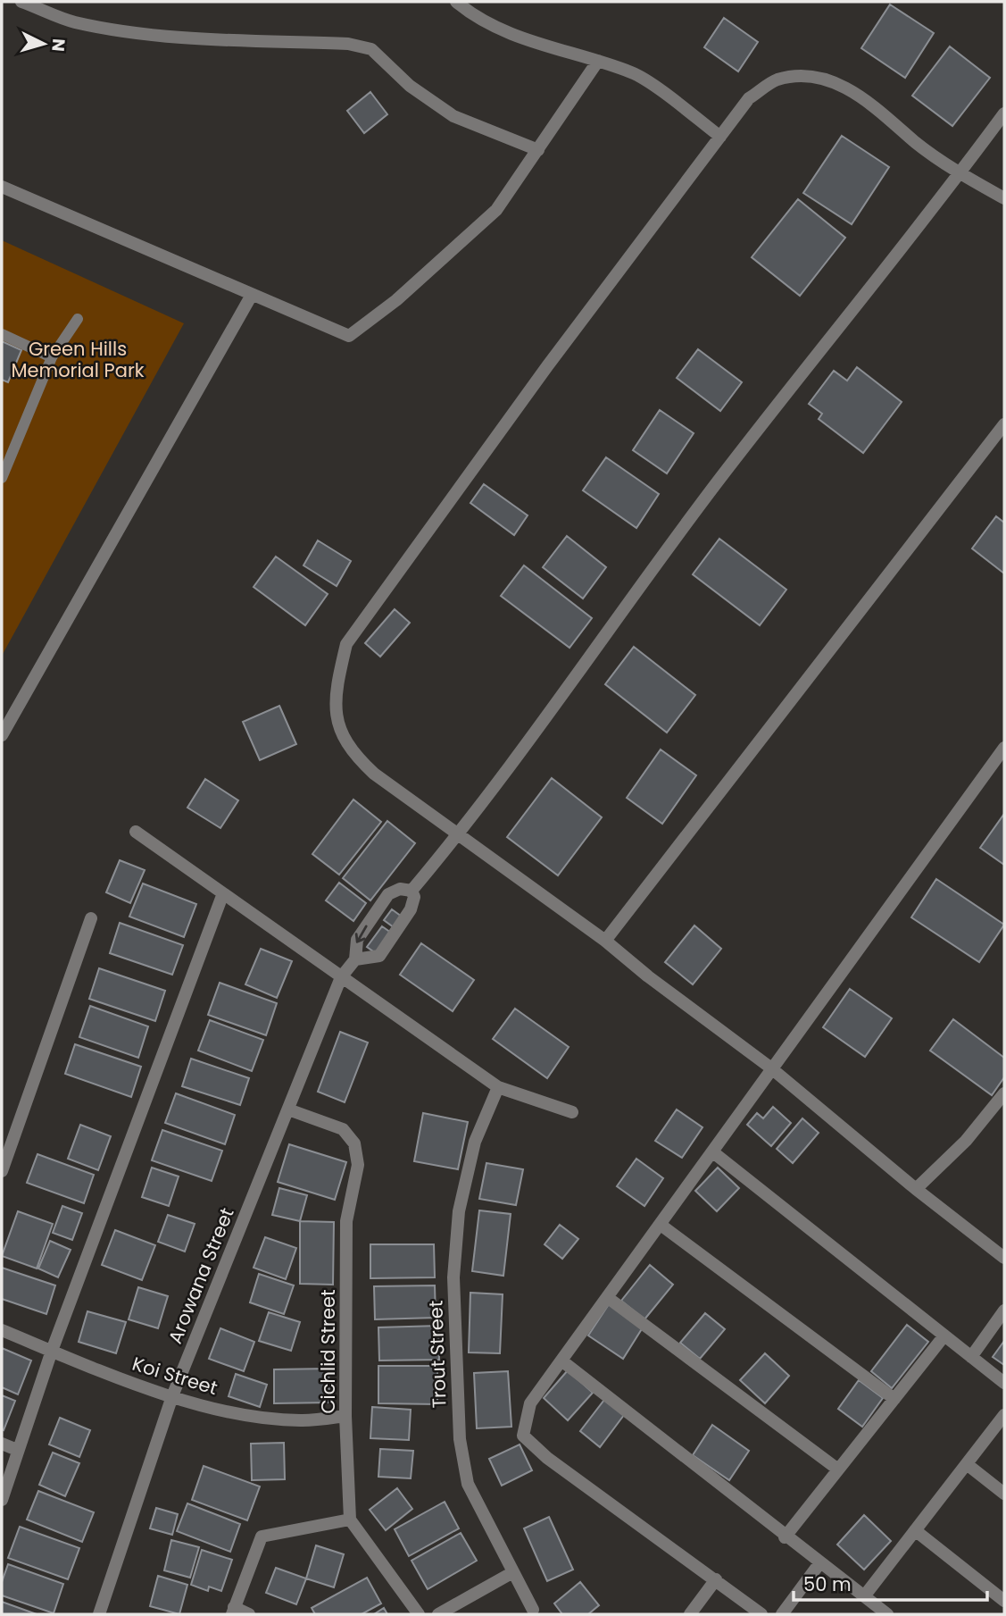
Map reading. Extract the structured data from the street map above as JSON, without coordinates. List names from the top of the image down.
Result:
{
  "streets": {
    "street": [
      "Arowana Street",
      "Cichlid Street",
      "Trout Street",
      "Koi Street"
    ]
  },
  "crossings": [
    ["Arowana Street", "Cichlid Street"],
    ["Arowana Street", "Koi Street"],
    ["Cichlid Street", "Koi Street"]
  ],
  "parks": ["Green Hills Memorial Park"],
  "scale_bar": "50 m",
  "north": "right"
}
